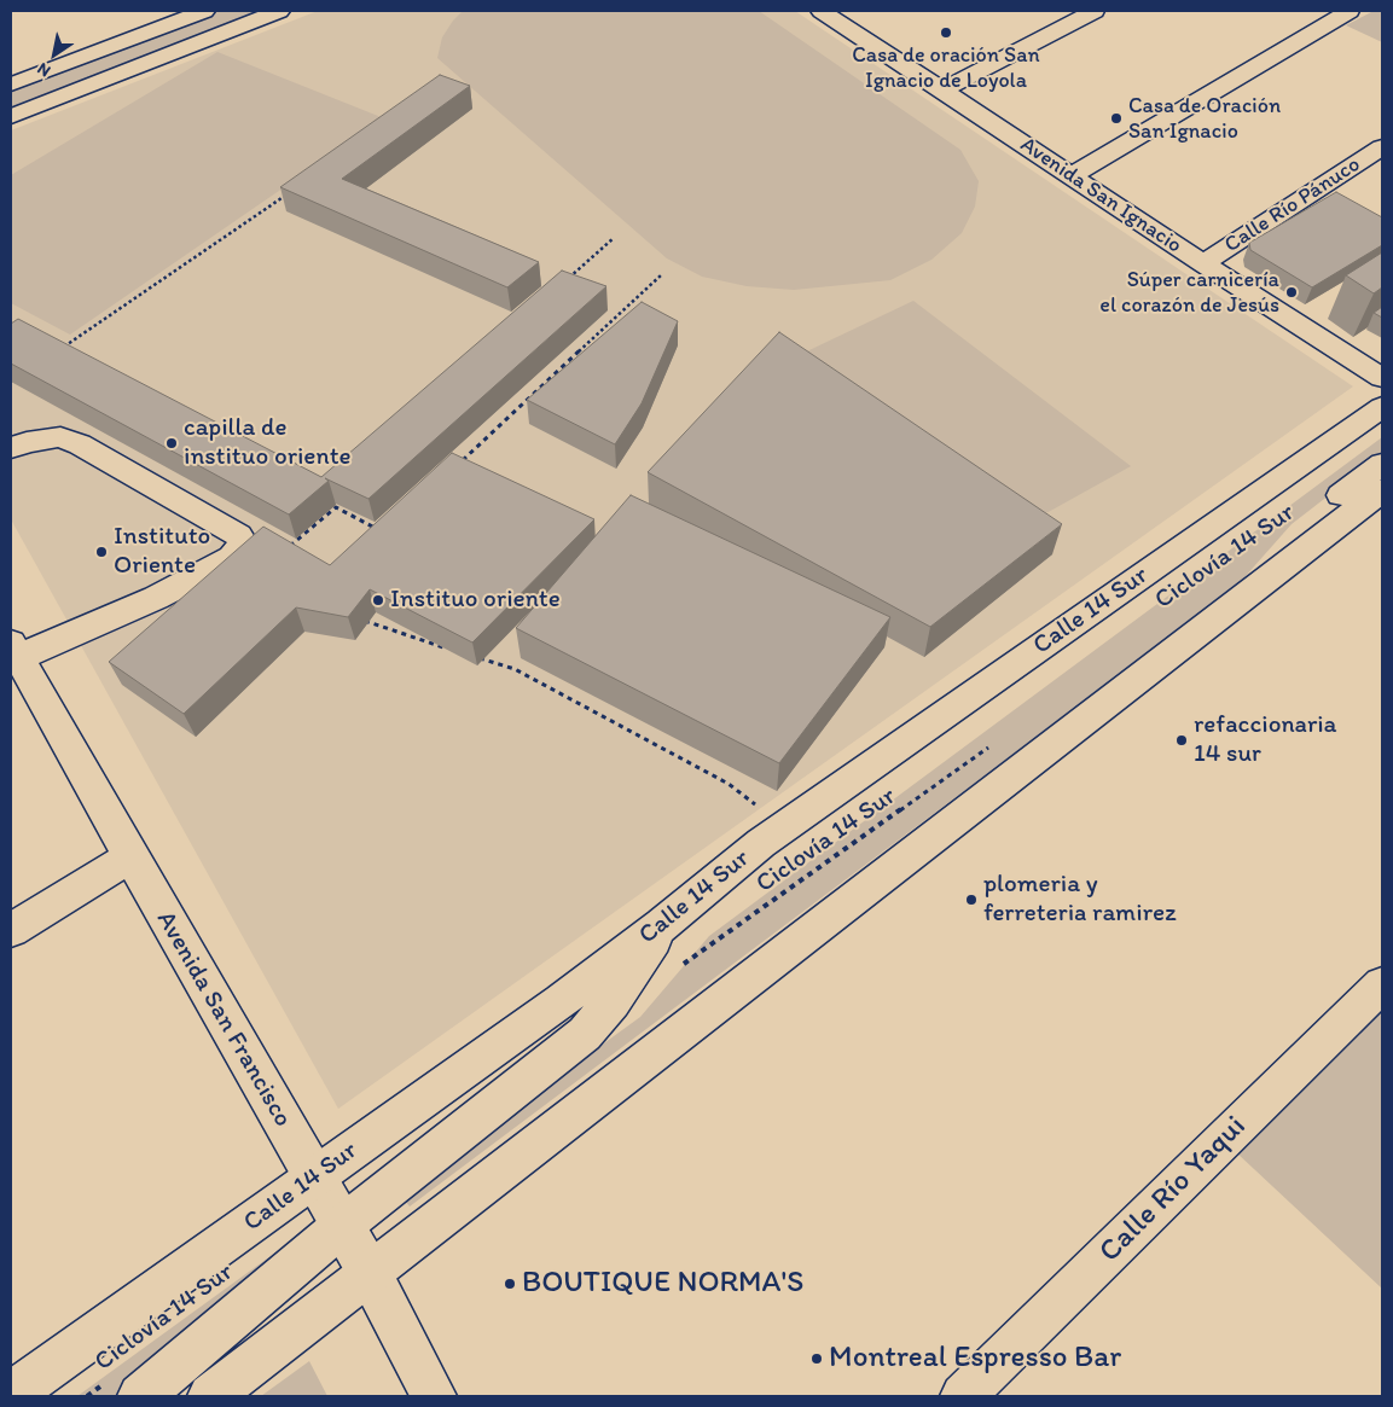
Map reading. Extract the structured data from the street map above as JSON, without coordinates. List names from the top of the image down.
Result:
{
  "streets": {
    "main road": [
      "Avenida San Ignacio",
      "Calle Río Pánuco",
      "Calle 14 Sur",
      "Avenida San Francisco",
      "Calle Río Yaqui"
    ],
    "path": ["Ciclovía 14 Sur"]
  },
  "crossings": [
    ["Avenida San Ignacio", "Calle Río Pánuco"],
    ["Calle 14 Sur", "Avenida San Francisco"]
  ],
  "places": [
    "Casa de oración San Ignacio de Loyola",
    "Casa de Oración San Ignacio",
    "Súper carnicería el corazón de Jesús",
    "capilla de instituo oriente",
    "Instituto Oriente",
    "Instituo oriente",
    "refaccionaria 14 sur",
    "plomeria y ferreteria ramirez",
    "BOUTIQUE NORMA'S",
    "Montreal Espresso Bar"
  ],
  "north": "bottom left"
}
